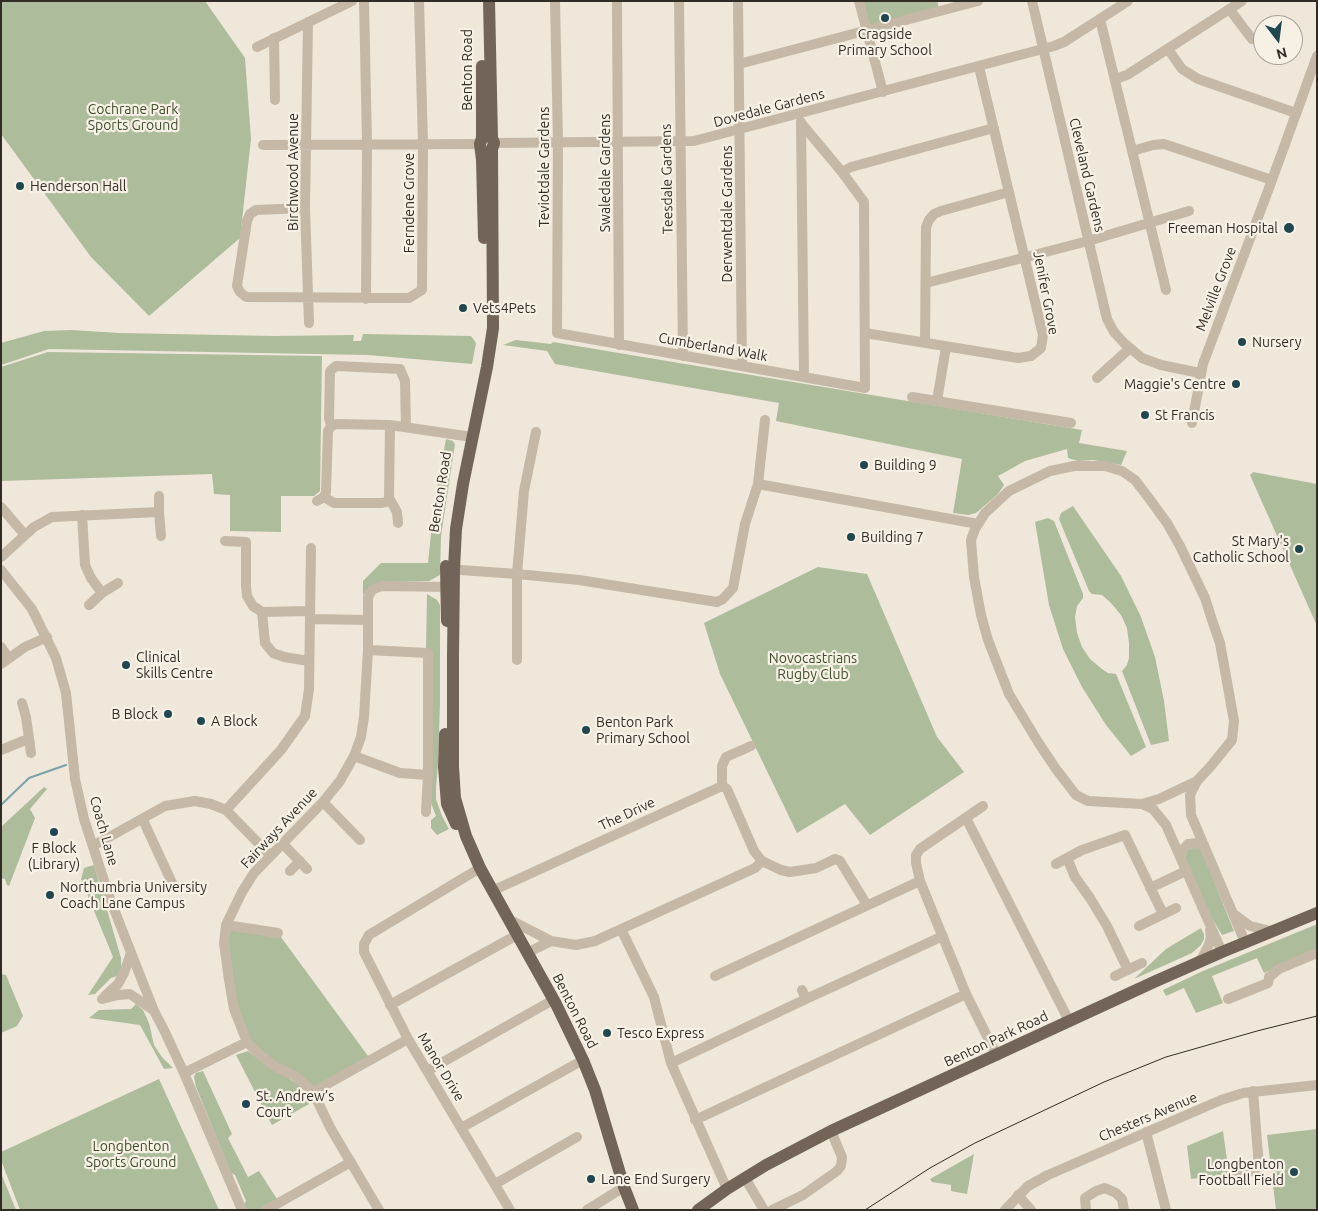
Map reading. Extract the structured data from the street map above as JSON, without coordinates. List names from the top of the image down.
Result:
{
  "streets": {
    "main road": ["Benton Road", "Benton Park Road"],
    "street": [
      "Dovedale Gardens",
      "Teviotdale Gardens",
      "Birchwood Avenue",
      "Swaledale Gardens",
      "Cleveland Gardens",
      "Teesdale Gardens",
      "Ferndene Grove",
      "Derwentdale Gardens",
      "Melville Grove",
      "Jenifer Grove",
      "Cumberland Walk",
      "The Drive",
      "Fairways Avenue",
      "Coach Lane",
      "Manor Drive",
      "Chesters Avenue"
    ]
  },
  "crossings": [
    ["Benton Road", "Dovedale Gardens"],
    ["Benton Road", "The Drive"],
    ["Benton Road", "Fairways Avenue"],
    ["Benton Road", "Manor Drive"],
    ["Dovedale Gardens", "Teviotdale Gardens"],
    ["Dovedale Gardens", "Birchwood Avenue"],
    ["Dovedale Gardens", "Swaledale Gardens"],
    ["Dovedale Gardens", "Cleveland Gardens"],
    ["Dovedale Gardens", "Teesdale Gardens"],
    ["Dovedale Gardens", "Ferndene Grove"],
    ["Dovedale Gardens", "Derwentdale Gardens"],
    ["Dovedale Gardens", "Jenifer Grove"],
    ["Teviotdale Gardens", "Cumberland Walk"],
    ["Birchwood Avenue", "Ferndene Grove"],
    ["Swaledale Gardens", "Cumberland Walk"],
    ["Cleveland Gardens", "Melville Grove"],
    ["Teesdale Gardens", "Cumberland Walk"],
    ["Derwentdale Gardens", "Cumberland Walk"],
    ["Jenifer Grove", "Cumberland Walk"]
  ],
  "parks": ["Cochrane Park Sports Ground", "Novocastrians Rugby Club", "Longbenton Sports Ground"],
  "places": [
    "Cragside Primary School",
    "Henderson Hall",
    "Freeman Hospital",
    "Vets4Pets",
    "Nursery",
    "Maggie's Centre",
    "St Francis",
    "Building 9",
    "Building 7",
    "St Mary's Catholic School",
    "Clinical Skills Centre",
    "B Block",
    "A Block",
    "Benton Park Primary School",
    "F Block (Library)",
    "Northumbria University Coach Lane Campus",
    "Tesco Express",
    "St. Andrew’s Court",
    "Longbenton Football Field",
    "Lane End Surgery"
  ],
  "north": "bottom"
}
